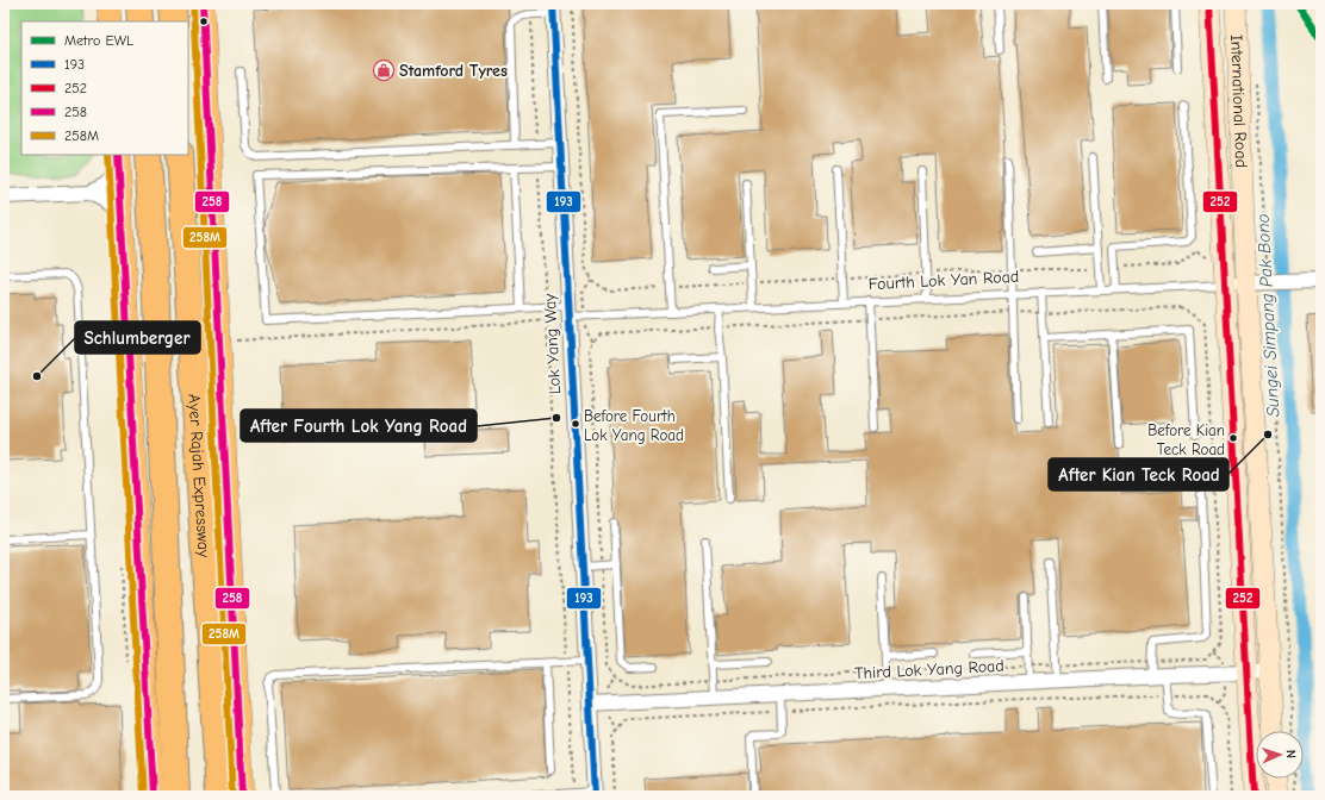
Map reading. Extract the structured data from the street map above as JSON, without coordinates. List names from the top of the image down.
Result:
{
  "streets": {
    "highway": ["Ayer Rajah Expressway"],
    "main road": ["International Road"],
    "street": ["Fourth Lok Yan Road", "Lok Yang Way", "Third Lok Yang Road"]
  },
  "crossings": [
    ["International Road", "Fourth Lok Yan Road"],
    ["International Road", "Third Lok Yang Road"],
    ["Fourth Lok Yan Road", "Lok Yang Way"],
    ["Lok Yang Way", "Third Lok Yang Road"]
  ],
  "water": ["Sungei Simpang Pak Bono"],
  "places": {
    "shop": ["Stamford Tyres"],
    "other": [
      "Schlumberger",
      "After Fourth Lok Yang Road",
      "Before Fourth Lok Yang Road",
      "After Kian Teck Road",
      "Before Kian Teck Road"
    ]
  },
  "lines": [
    "metro line EWL",
    "transit line 193",
    "transit line 252",
    "transit line 258",
    "transit line 258M"
  ],
  "legend": [
    "Metro EWL",
    "193",
    "252",
    "258",
    "258M"
  ],
  "north": "right"
}
